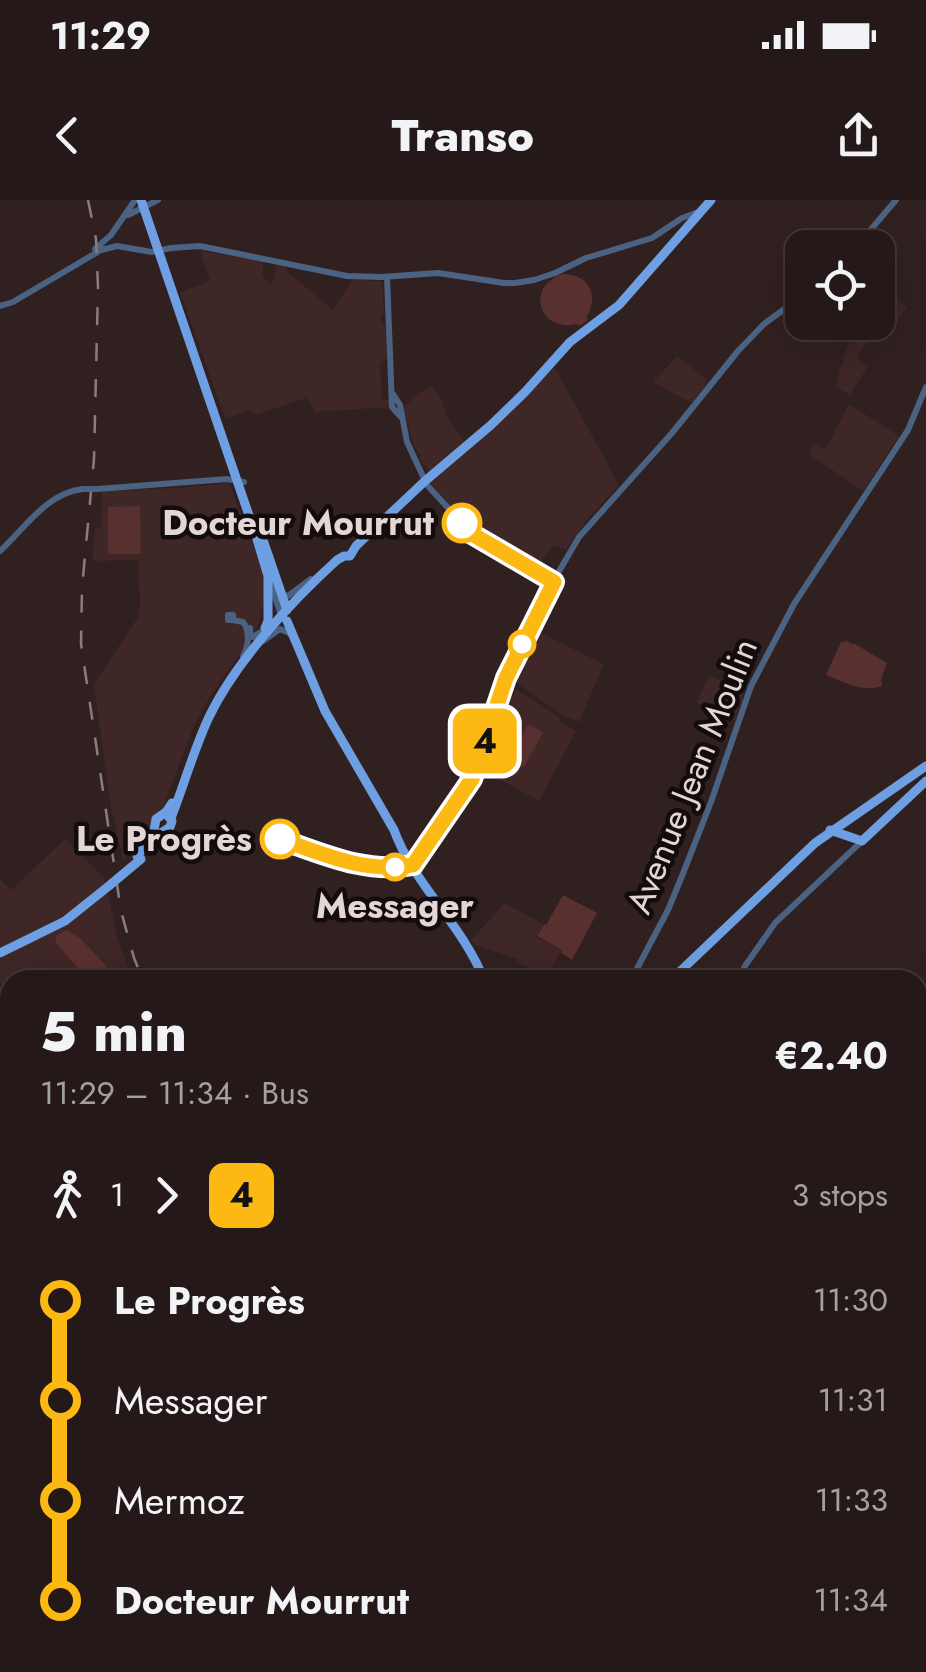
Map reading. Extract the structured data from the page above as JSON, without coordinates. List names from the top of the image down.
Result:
{
  "streets": {
    "street": ["Avenue Jean Moulin"]
  },
  "places": ["Docteur Mourrut", "Le Progrès", "Messager"],
  "lines": ["bus line 4"],
  "page": {
    "status": "11:29",
    "header": "Transo",
    "on_map": "4",
    "heading": ["5 min", "11:29 – 11:34 · Bus", "€2.40"],
    "legs": ["1", "4", "3 stops"],
    "list": [
      {
        "name": "Le Progrès",
        "value": "11:30"
      },
      {
        "name": "Messager",
        "value": "11:31"
      },
      {
        "name": "Mermoz",
        "value": "11:33"
      },
      {
        "name": "Docteur Mourrut",
        "value": "11:34"
      }
    ]
  }
}
